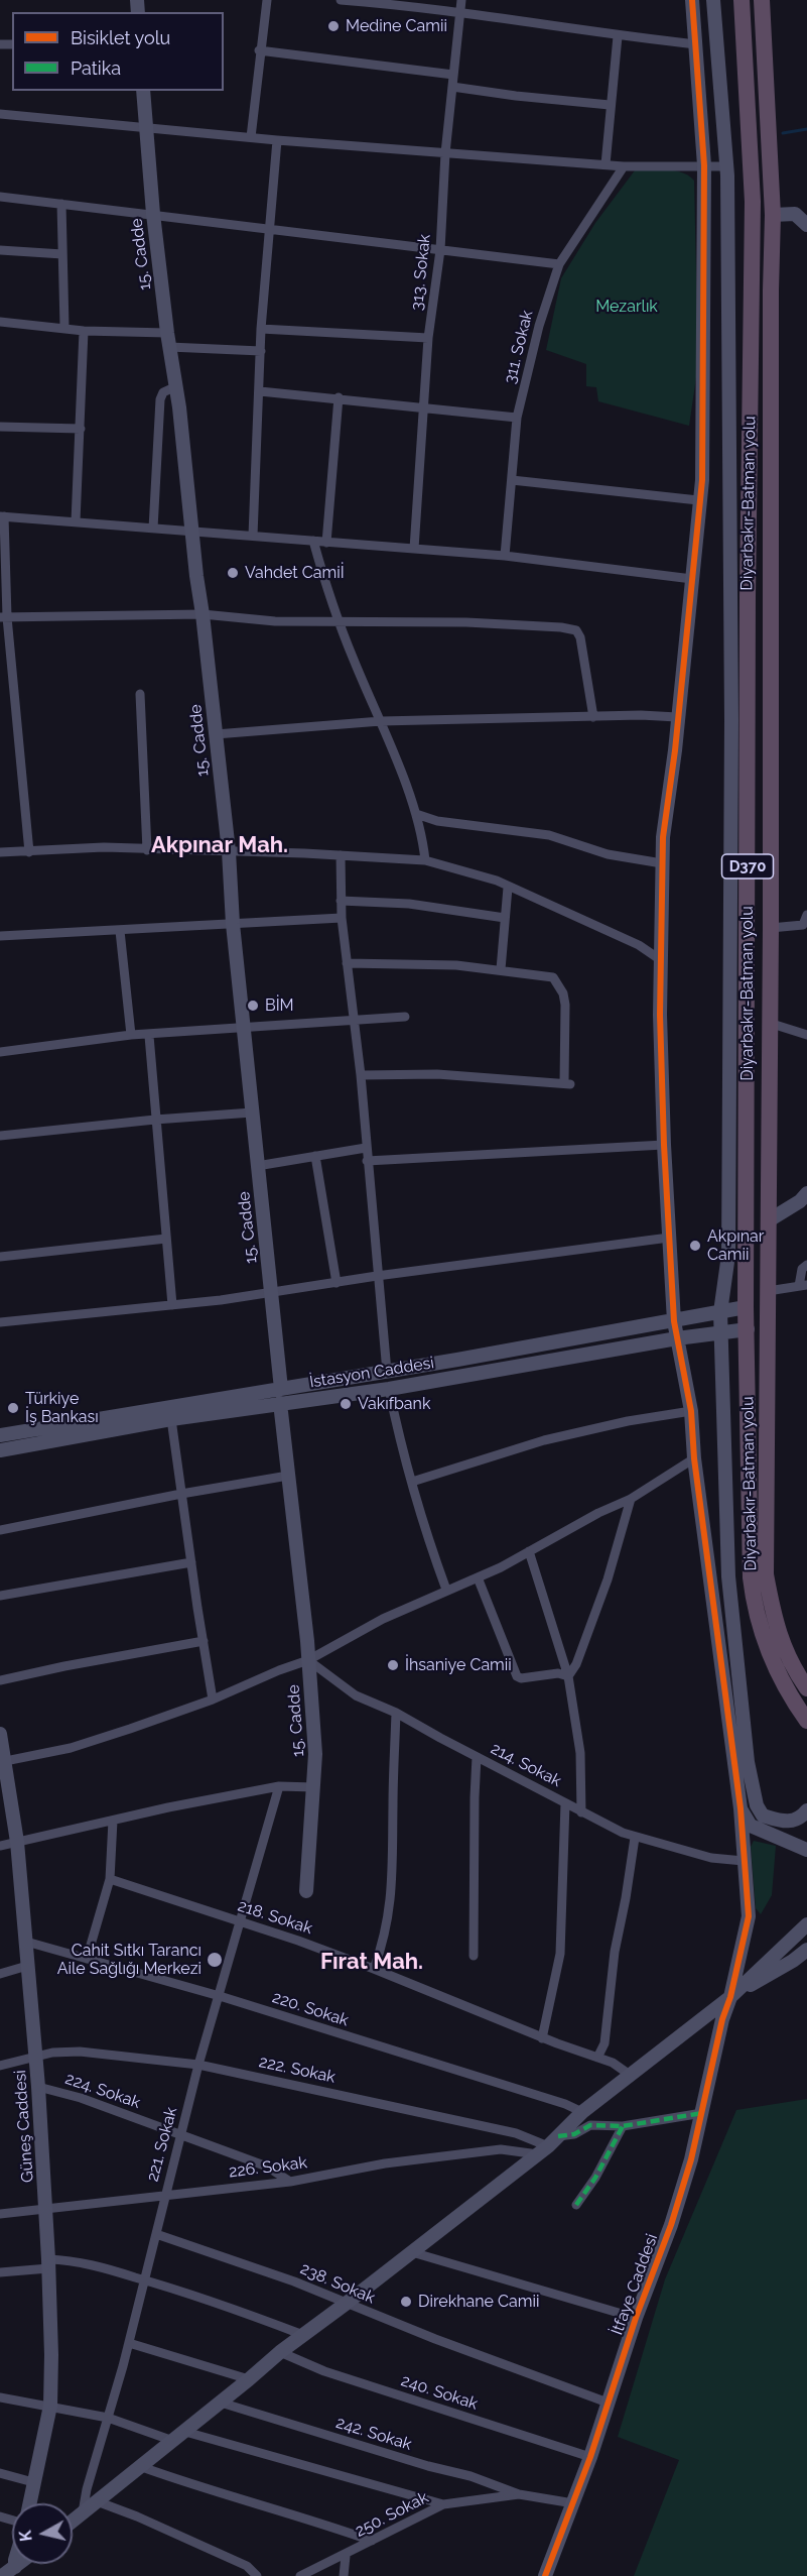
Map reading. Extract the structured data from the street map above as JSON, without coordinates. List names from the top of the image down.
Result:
{
  "streets": {
    "highway": ["Diyarbakır-Batman yolu", "D370"],
    "street": [
      "15. Cadde",
      "313. Sokak",
      "311. Sokak",
      "İstasyon Caddesi",
      "214. Sokak",
      "218. Sokak",
      "220. Sokak",
      "222. Sokak",
      "224. Sokak",
      "Güneş Caddesi",
      "221. Sokak",
      "226. Sokak",
      "238. Sokak",
      "İtfaye Caddesi",
      "240. Sokak",
      "242. Sokak",
      "250. Sokak"
    ]
  },
  "crossings": [
    ["15. Cadde", "İstasyon Caddesi"],
    ["15. Cadde", "214. Sokak"],
    ["Diyarbakır-Batman yolu", "İstasyon Caddesi"],
    ["İstasyon Caddesi", "İtfaye Caddesi"],
    ["214. Sokak", "İtfaye Caddesi"],
    ["218. Sokak", "221. Sokak"],
    ["220. Sokak", "Güneş Caddesi"],
    ["220. Sokak", "221. Sokak"],
    ["222. Sokak", "Güneş Caddesi"],
    ["222. Sokak", "221. Sokak"],
    ["222. Sokak", "226. Sokak"],
    ["224. Sokak", "Güneş Caddesi"],
    ["224. Sokak", "221. Sokak"],
    ["224. Sokak", "226. Sokak"],
    ["Güneş Caddesi", "226. Sokak"],
    ["221. Sokak", "226. Sokak"],
    ["221. Sokak", "238. Sokak"],
    ["238. Sokak", "İtfaye Caddesi"],
    ["İtfaye Caddesi", "240. Sokak"],
    ["İtfaye Caddesi", "250. Sokak"],
    ["242. Sokak", "250. Sokak"]
  ],
  "districts": ["Akpınar Mah.", "Fırat Mah."],
  "parks": ["Mezarlık"],
  "places": [
    "Medine Camii",
    "Vahdet Camiİ",
    "BİM",
    "Akpınar Camii",
    "Vakıfbank",
    "Türkiye İş Bankası",
    "İhsaniye Camii",
    "Cahit Sıtkı Tarancı Aile Sağlığı Merkezi",
    "Direkhane Camii"
  ],
  "legend": ["Bisiklet yolu", "Patika"],
  "north": "left"
}
